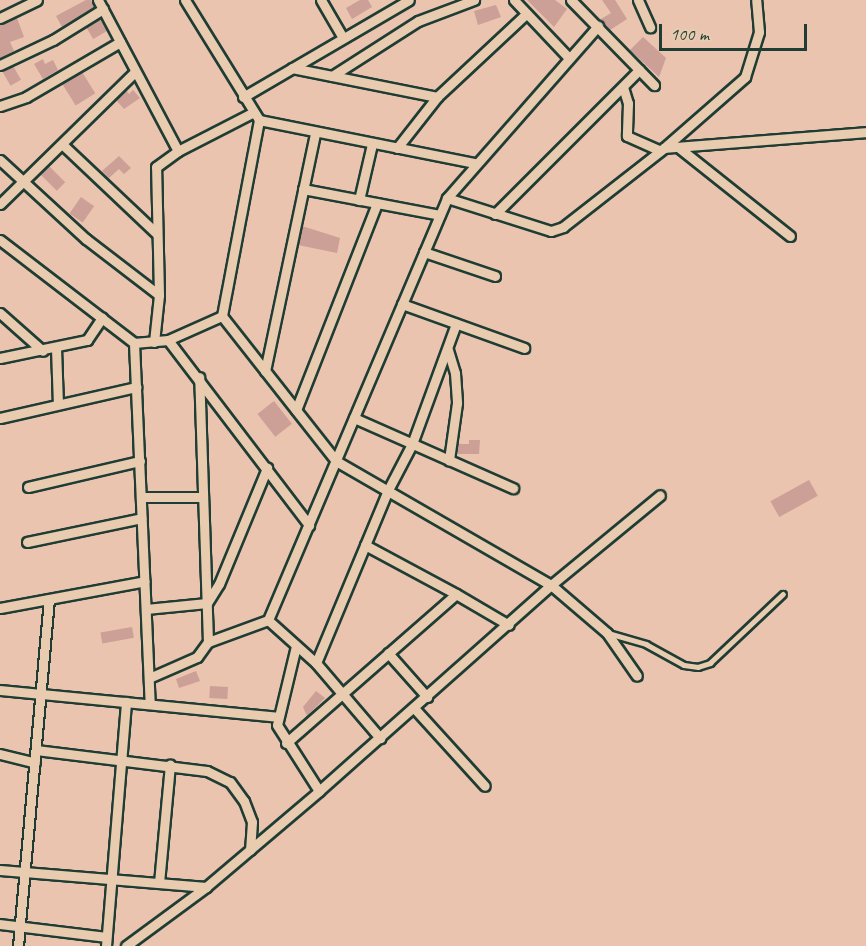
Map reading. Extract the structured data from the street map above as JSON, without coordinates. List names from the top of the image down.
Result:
{
  "scale_bar": "100 m"
}
